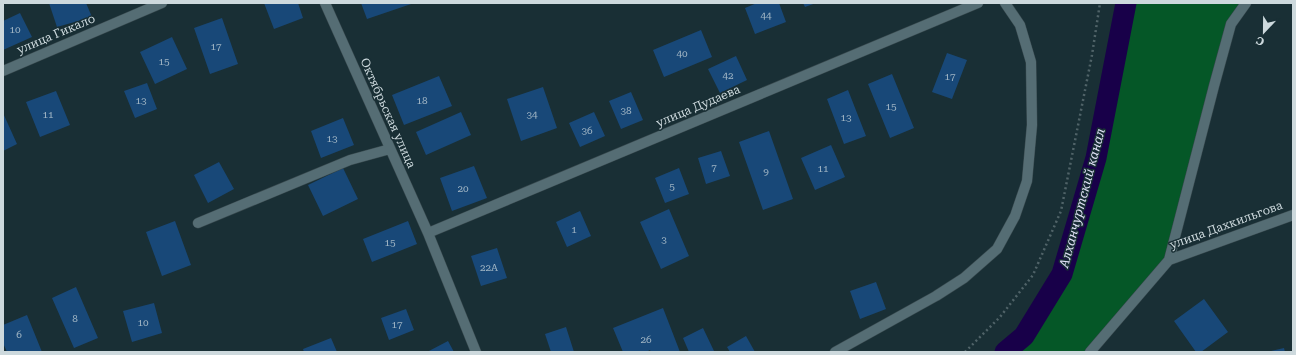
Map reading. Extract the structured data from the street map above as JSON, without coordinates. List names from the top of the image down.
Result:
{
  "streets": {
    "street": [
      "улица Гикало",
      "улица Дудаева",
      "Октябрьская улица",
      "улица Дахкильгова"
    ]
  },
  "crossings": [
    ["улица Дудаева", "Октябрьская улица"]
  ],
  "water": ["Алханчуртский канал"],
  "house_numbers": [
    "44",
    "10",
    "17",
    "40",
    "15",
    "42",
    "17",
    "13",
    "18",
    "15",
    "38",
    "11",
    "34",
    "13",
    "36",
    "13",
    "7",
    "11",
    "9",
    "5",
    "20",
    "1",
    "3",
    "15",
    "22А",
    "8",
    "10",
    "17",
    "6",
    "26"
  ],
  "north": "bottom"
}
